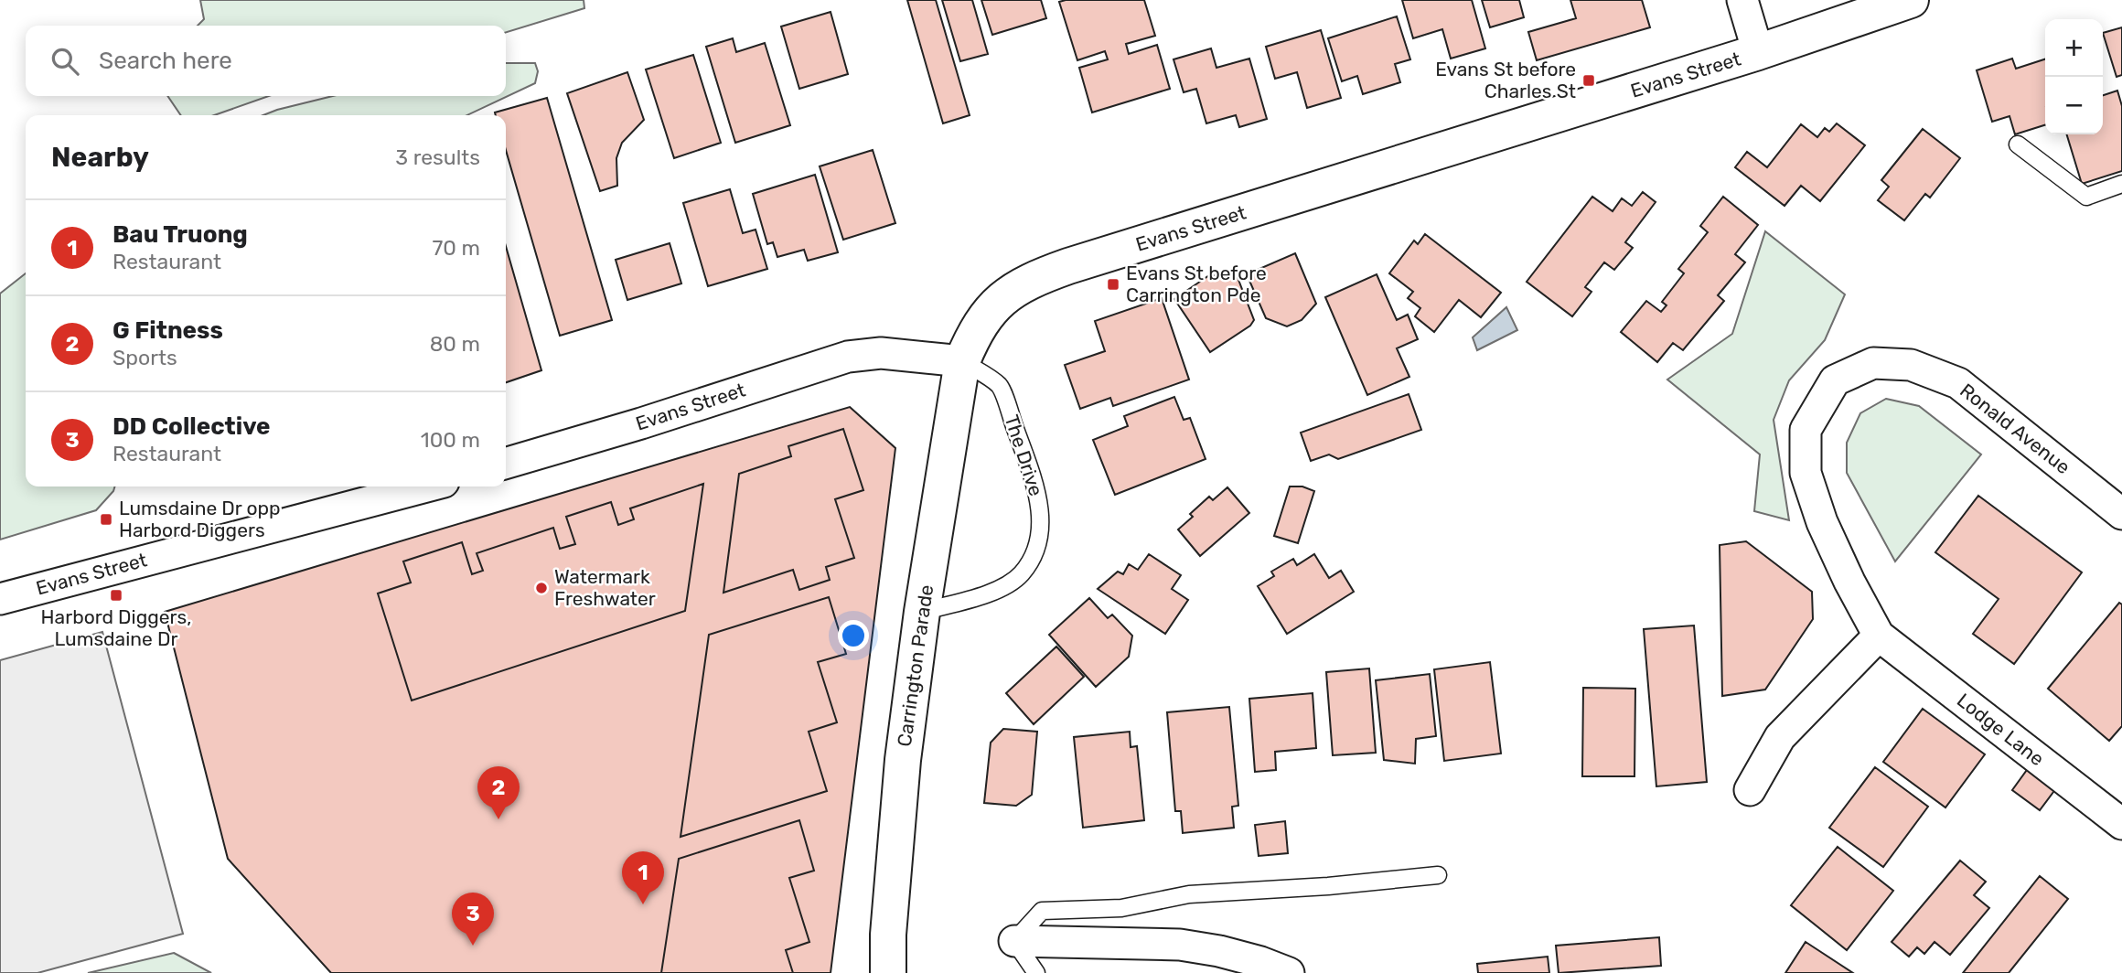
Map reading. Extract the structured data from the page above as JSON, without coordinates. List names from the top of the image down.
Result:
{
  "streets": {
    "street": [
      "Evans Street",
      "Ronald Avenue",
      "Carrington Parade",
      "Lodge Lane"
    ],
    "lane": ["The Drive"]
  },
  "crossings": [
    ["Evans Street", "The Drive"],
    ["Evans Street", "Carrington Parade"],
    ["Ronald Avenue", "Lodge Lane"],
    ["The Drive", "Carrington Parade"]
  ],
  "places": {
    "transit": [
      "Evans St before Charles St",
      "Evans St before Carrington Pde",
      "Lumsdaine Dr opp Harbord Diggers",
      "Harbord Diggers, Lumsdaine Dr"
    ],
    "other": ["Watermark Freshwater"]
  },
  "page": {
    "map_buttons": ["+", "−"],
    "search": "Search here",
    "heading": ["Nearby", "3 results"],
    "list": [
      {
        "mark": "1",
        "name": "Bau Truong",
        "note": "Restaurant",
        "value": "70 m"
      },
      {
        "mark": "2",
        "name": "G Fitness",
        "note": "Sports",
        "value": "80 m"
      },
      {
        "mark": "3",
        "name": "DD Collective",
        "note": "Restaurant",
        "value": "100 m"
      }
    ],
    "pins": ["2", "1", "3"]
  }
}
